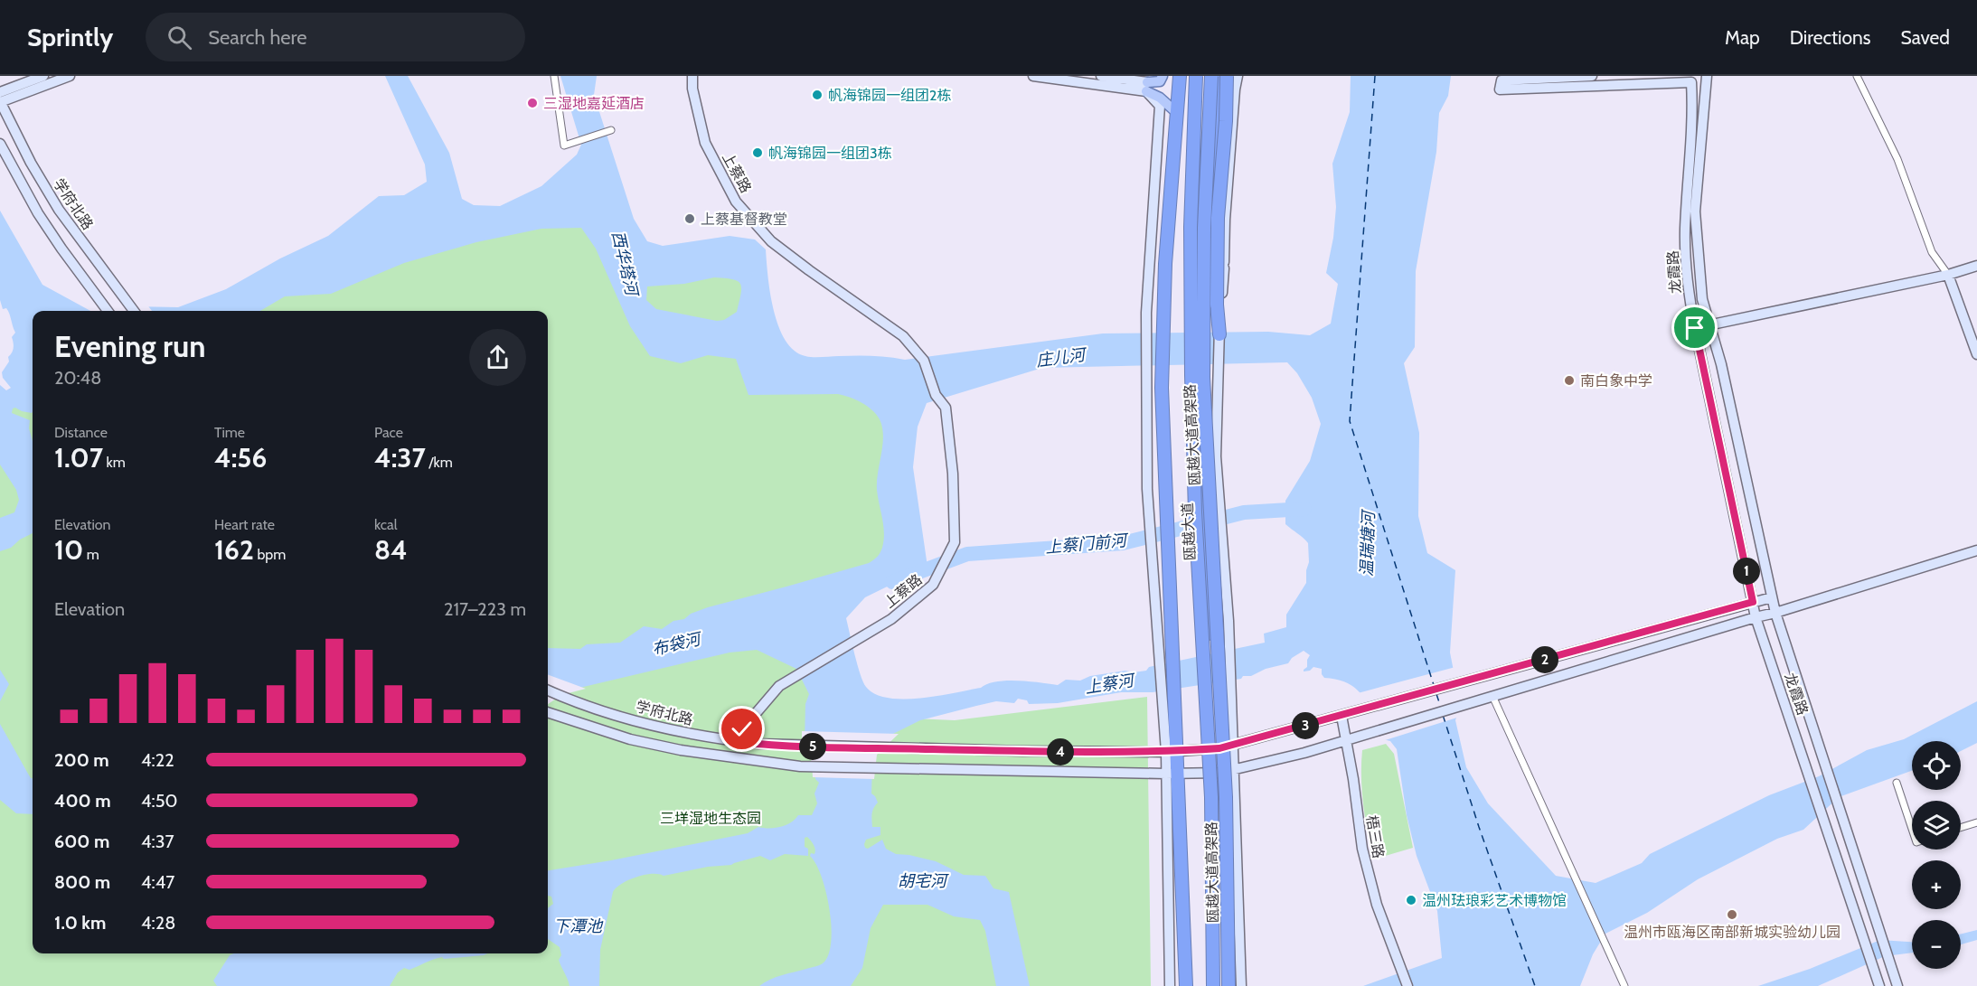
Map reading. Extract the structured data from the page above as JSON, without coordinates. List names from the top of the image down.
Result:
{
  "streets": {
    "highway": ["瓯越大道高架路", "瓯越大道"],
    "main road": [
      "上蔡路",
      "学府北路",
      "龙霞路",
      "梧三路"
    ]
  },
  "crossings": [
    ["上蔡路", "学府北路"],
    ["学府北路", "龙霞路"],
    ["学府北路", "瓯越大道"],
    ["学府北路", "梧三路"]
  ],
  "water": [
    "西华塔河",
    "庄儿河",
    "上蔡门前河",
    "温瑞塘河",
    "布袋河",
    "上蔡河",
    "胡宅河",
    "下潭池"
  ],
  "parks": ["三垟湿地生态园"],
  "places": [
    "帆海锦园一组团2栋",
    "三湿地嘉延酒店",
    "帆海锦园一组团3栋",
    "上蔡基督教堂",
    "南白象中学",
    "温州珐琅彩艺术博物馆",
    "温州市瓯海区南部新城实验幼儿园"
  ],
  "page": {
    "header": "Sprintly",
    "search": "Search here",
    "nav": ["Map", "Directions", "Saved"],
    "heading": ["Evening run", "20:48"],
    "stats": [
      ["Distance", "1.07 km"],
      ["Time", "4:56"],
      ["Pace", "4:37 /km"],
      ["Elevation", "10 m"],
      ["Heart rate", "162 bpm"],
      ["kcal", "84"]
    ],
    "pins": [
      "1",
      "2",
      "3",
      "5",
      "4"
    ],
    "chart": ["Elevation", "217–223 m"],
    "list": [
      {
        "name": "200 m",
        "note": "4:22"
      },
      {
        "name": "400 m",
        "note": "4:50"
      },
      {
        "name": "600 m",
        "note": "4:37"
      },
      {
        "name": "800 m",
        "note": "4:47"
      },
      {
        "name": "1.0 km",
        "note": "4:28"
      }
    ],
    "map_buttons": ["+", "−"]
  }
}
